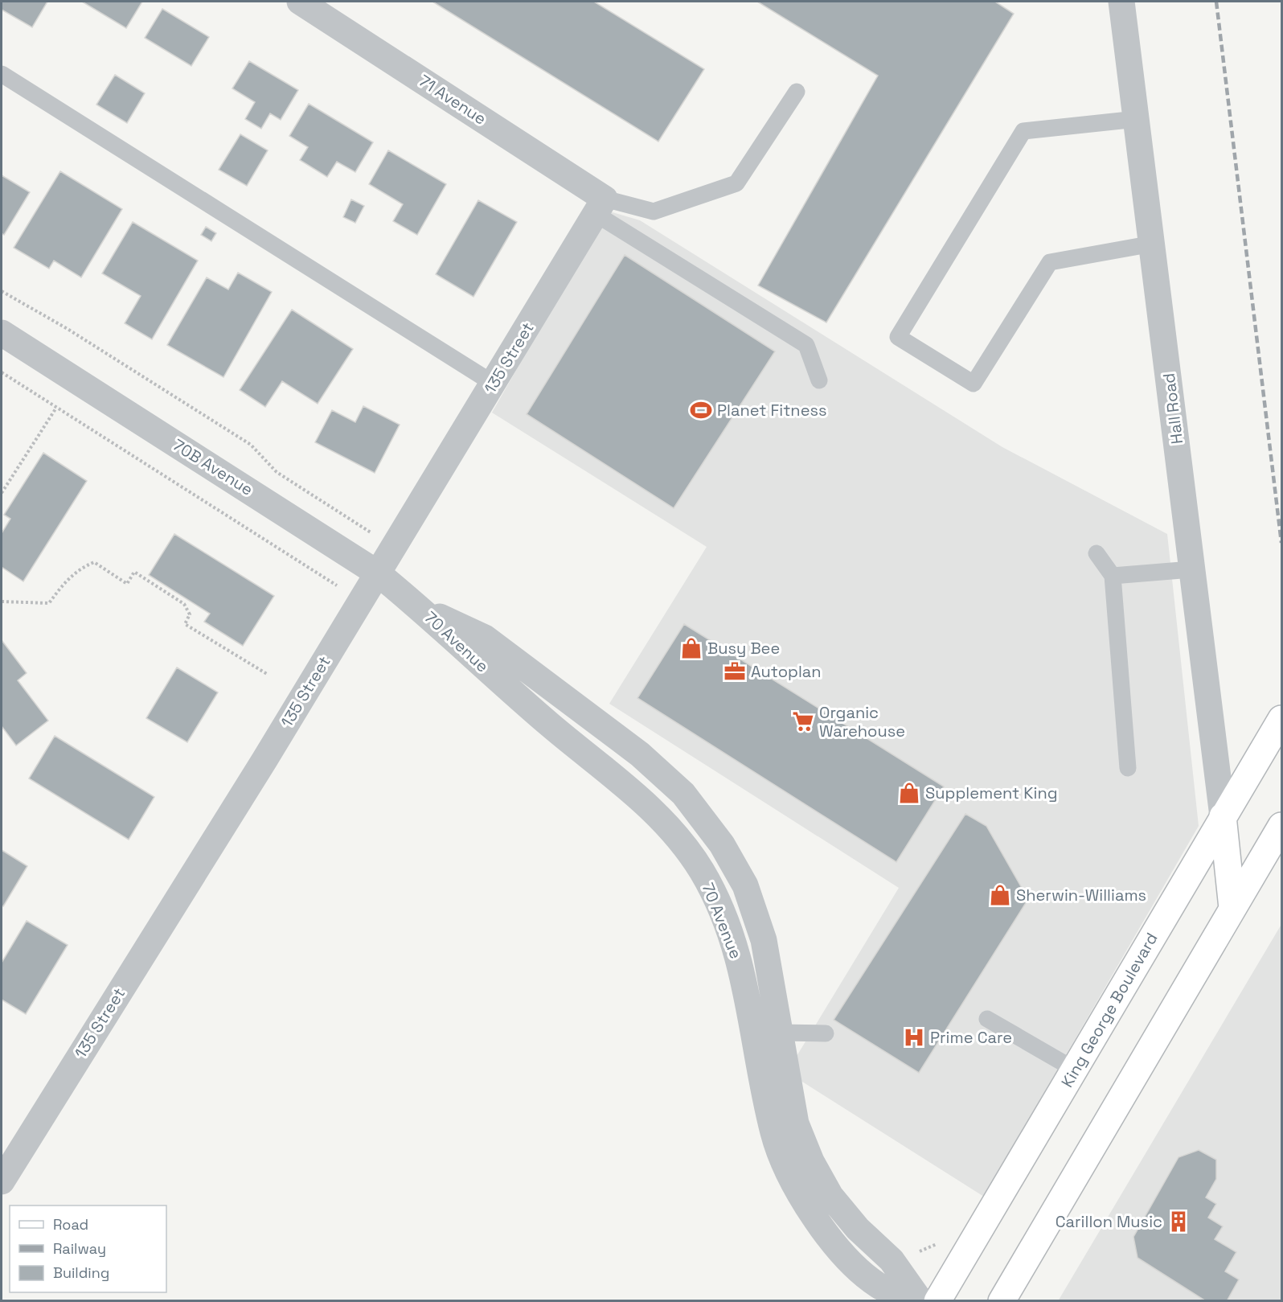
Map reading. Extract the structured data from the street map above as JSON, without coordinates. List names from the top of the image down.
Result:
{
  "streets": {
    "main road": ["King George Boulevard"],
    "street": [
      "71 Avenue",
      "135 Street",
      "Hall Road",
      "70B Avenue",
      "70 Avenue"
    ]
  },
  "crossings": [
    ["71 Avenue", "135 Street"],
    ["135 Street", "70B Avenue"],
    ["Hall Road", "King George Boulevard"],
    ["70B Avenue", "70 Avenue"]
  ],
  "places": {
    "sports": ["Planet Fitness"],
    "shop": ["Busy Bee", "Supplement King", "Sherwin-Williams"],
    "office": ["Autoplan"],
    "supermarket": ["Organic Warehouse"],
    "hospital": ["Prime Care"],
    "building": ["Carillon Music"]
  },
  "legend": ["Road", "Railway", "Building"]
}
